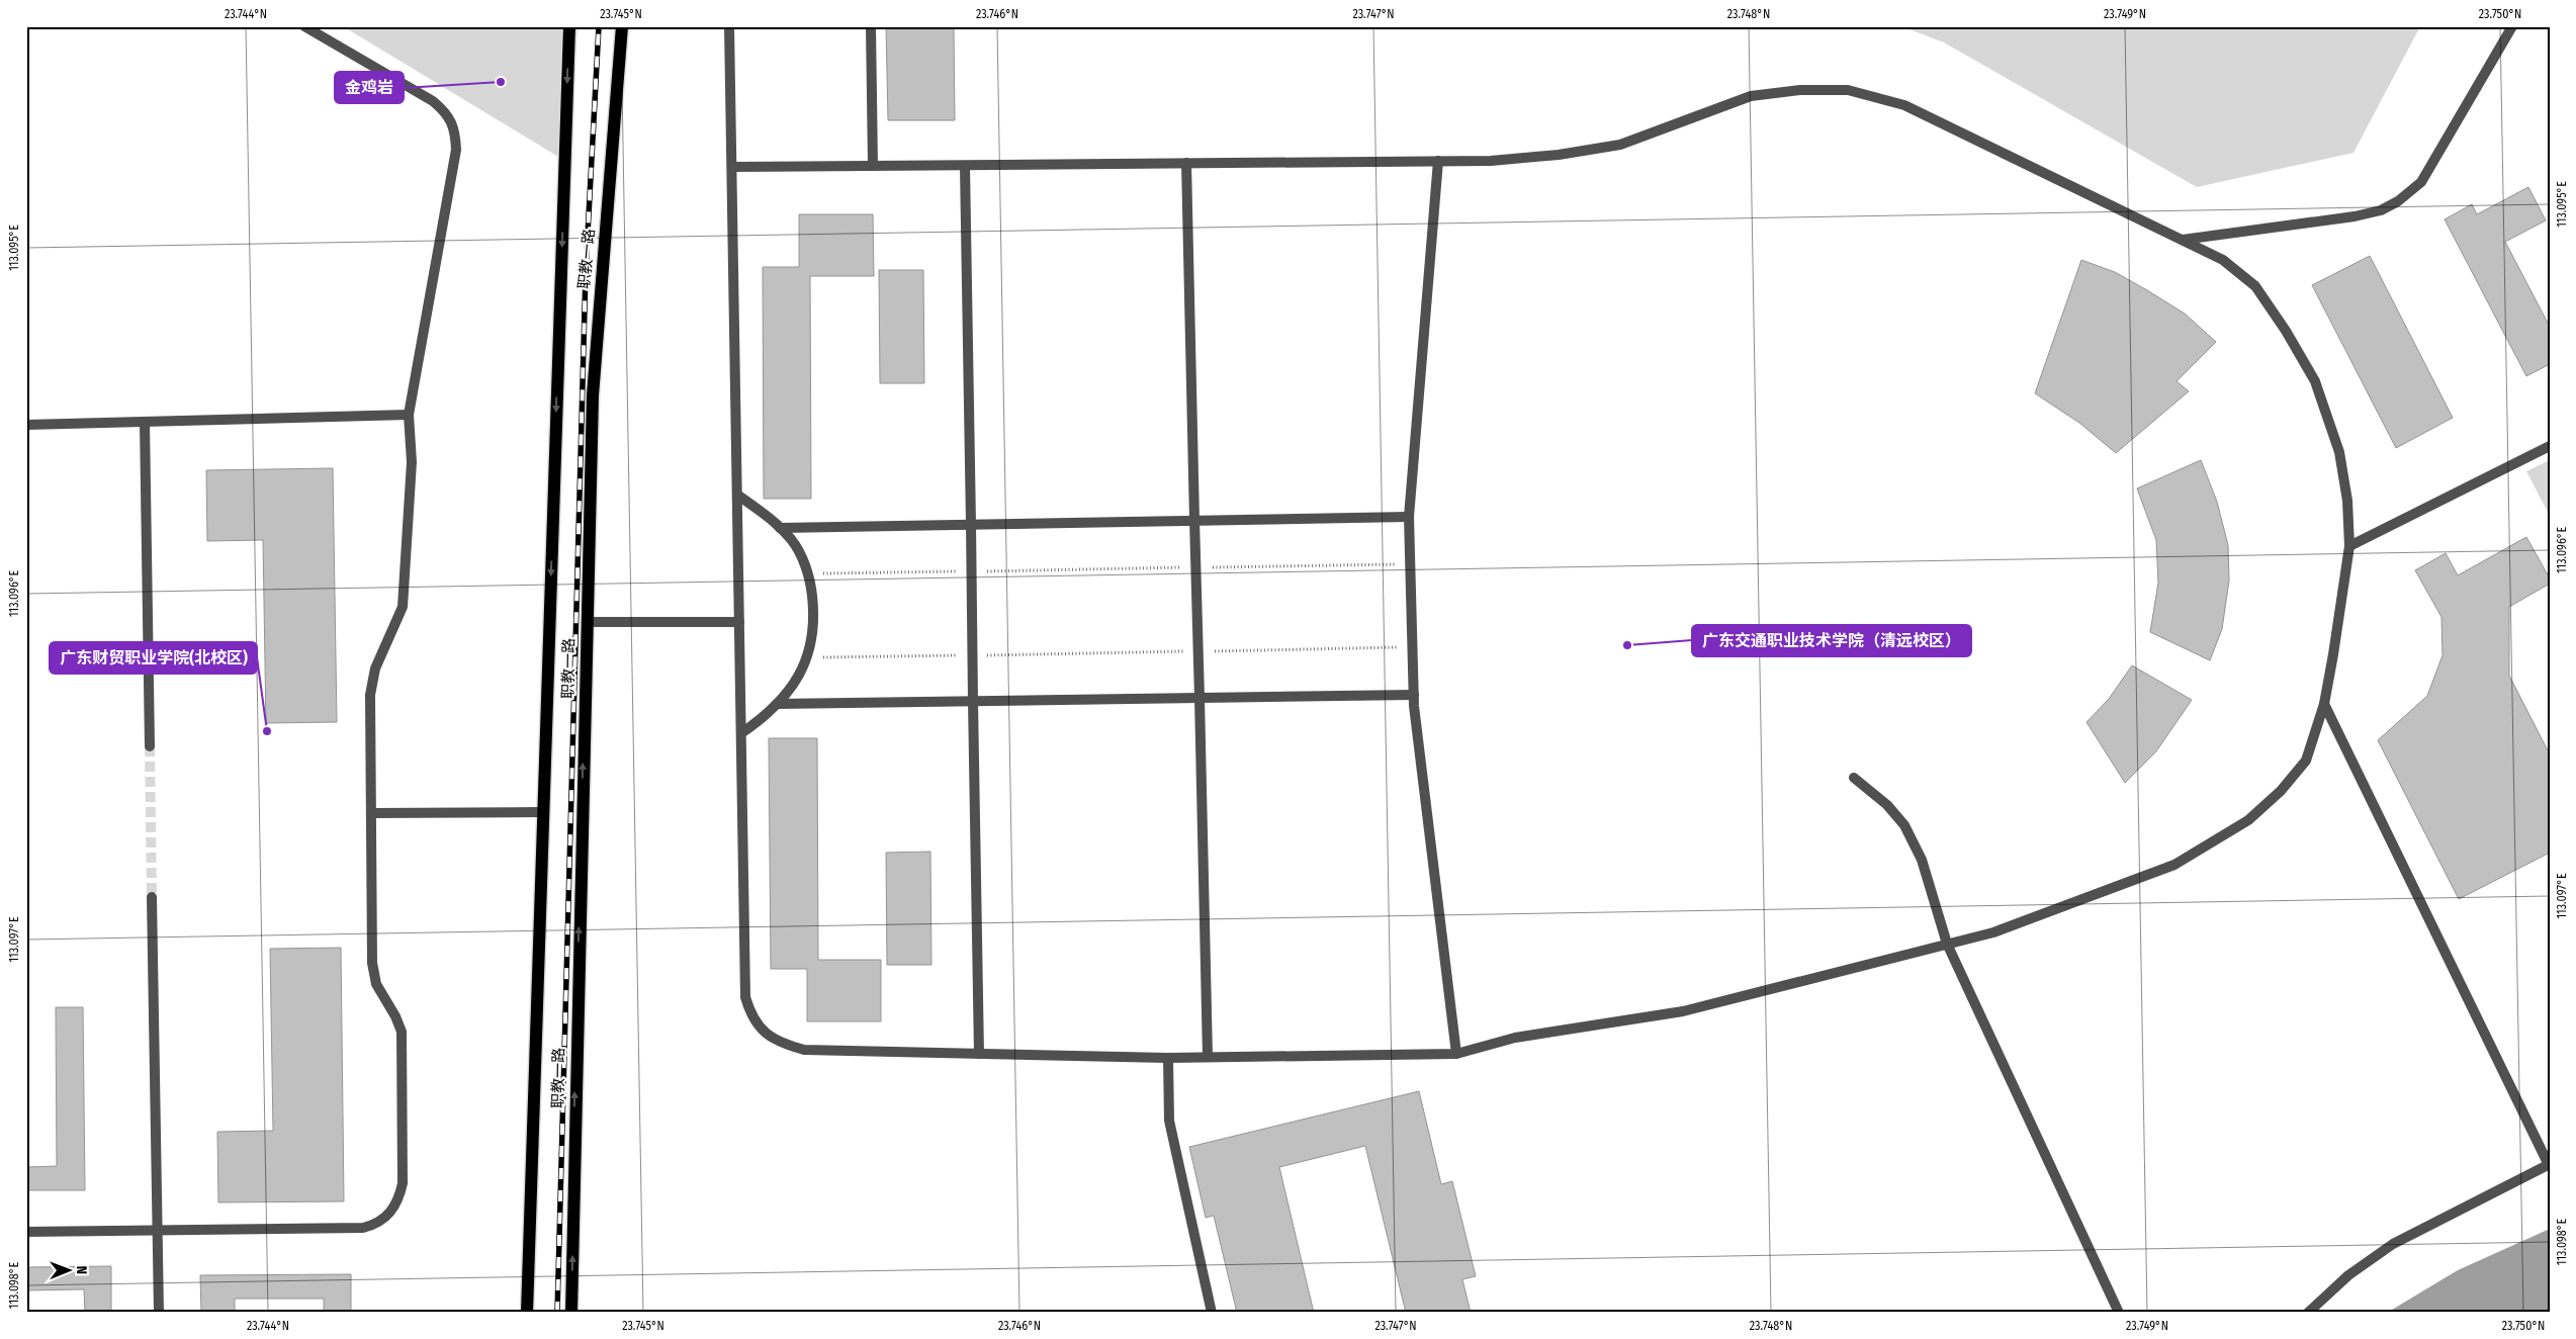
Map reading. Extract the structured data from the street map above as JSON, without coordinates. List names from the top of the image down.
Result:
{
  "streets": {
    "main road": ["职教一路"]
  },
  "places": ["金鸡岩", "广东交通职业技术学院（清远校区）", "广东财贸职业学院(北校区)"],
  "north": "right",
  "coordinates": [
    "23.744°N",
    "23.745°N",
    "23.746°N",
    "23.747°N",
    "23.748°N",
    "23.749°N",
    "23.750°N",
    "113.095°E",
    "113.096°E",
    "113.097°E",
    "113.098°E"
  ]
}
